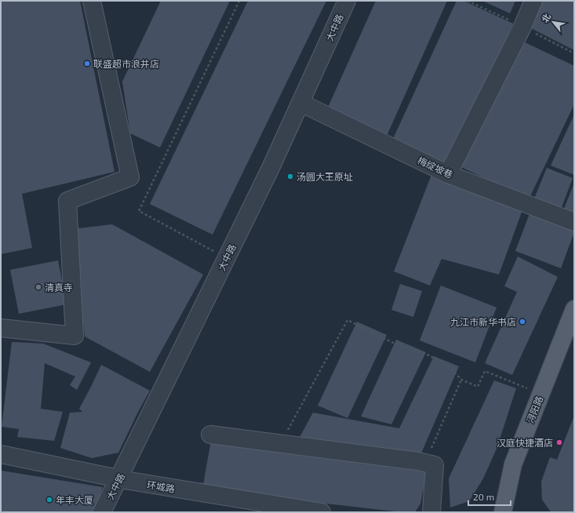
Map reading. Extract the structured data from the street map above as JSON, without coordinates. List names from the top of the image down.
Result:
{
  "streets": {
    "main road": ["浔阳路"],
    "street": ["大中路", "梅绽坡巷", "环城路"]
  },
  "crossings": [
    ["大中路", "梅绽坡巷"],
    ["大中路", "环城路"]
  ],
  "places": [
    "联盛超市浪井店",
    "汤圆大王原址",
    "清真寺",
    "九江市新华书店",
    "汉庭快捷酒店",
    "年丰大厦"
  ],
  "scale_bar": "20 m",
  "north": "top left"
}
